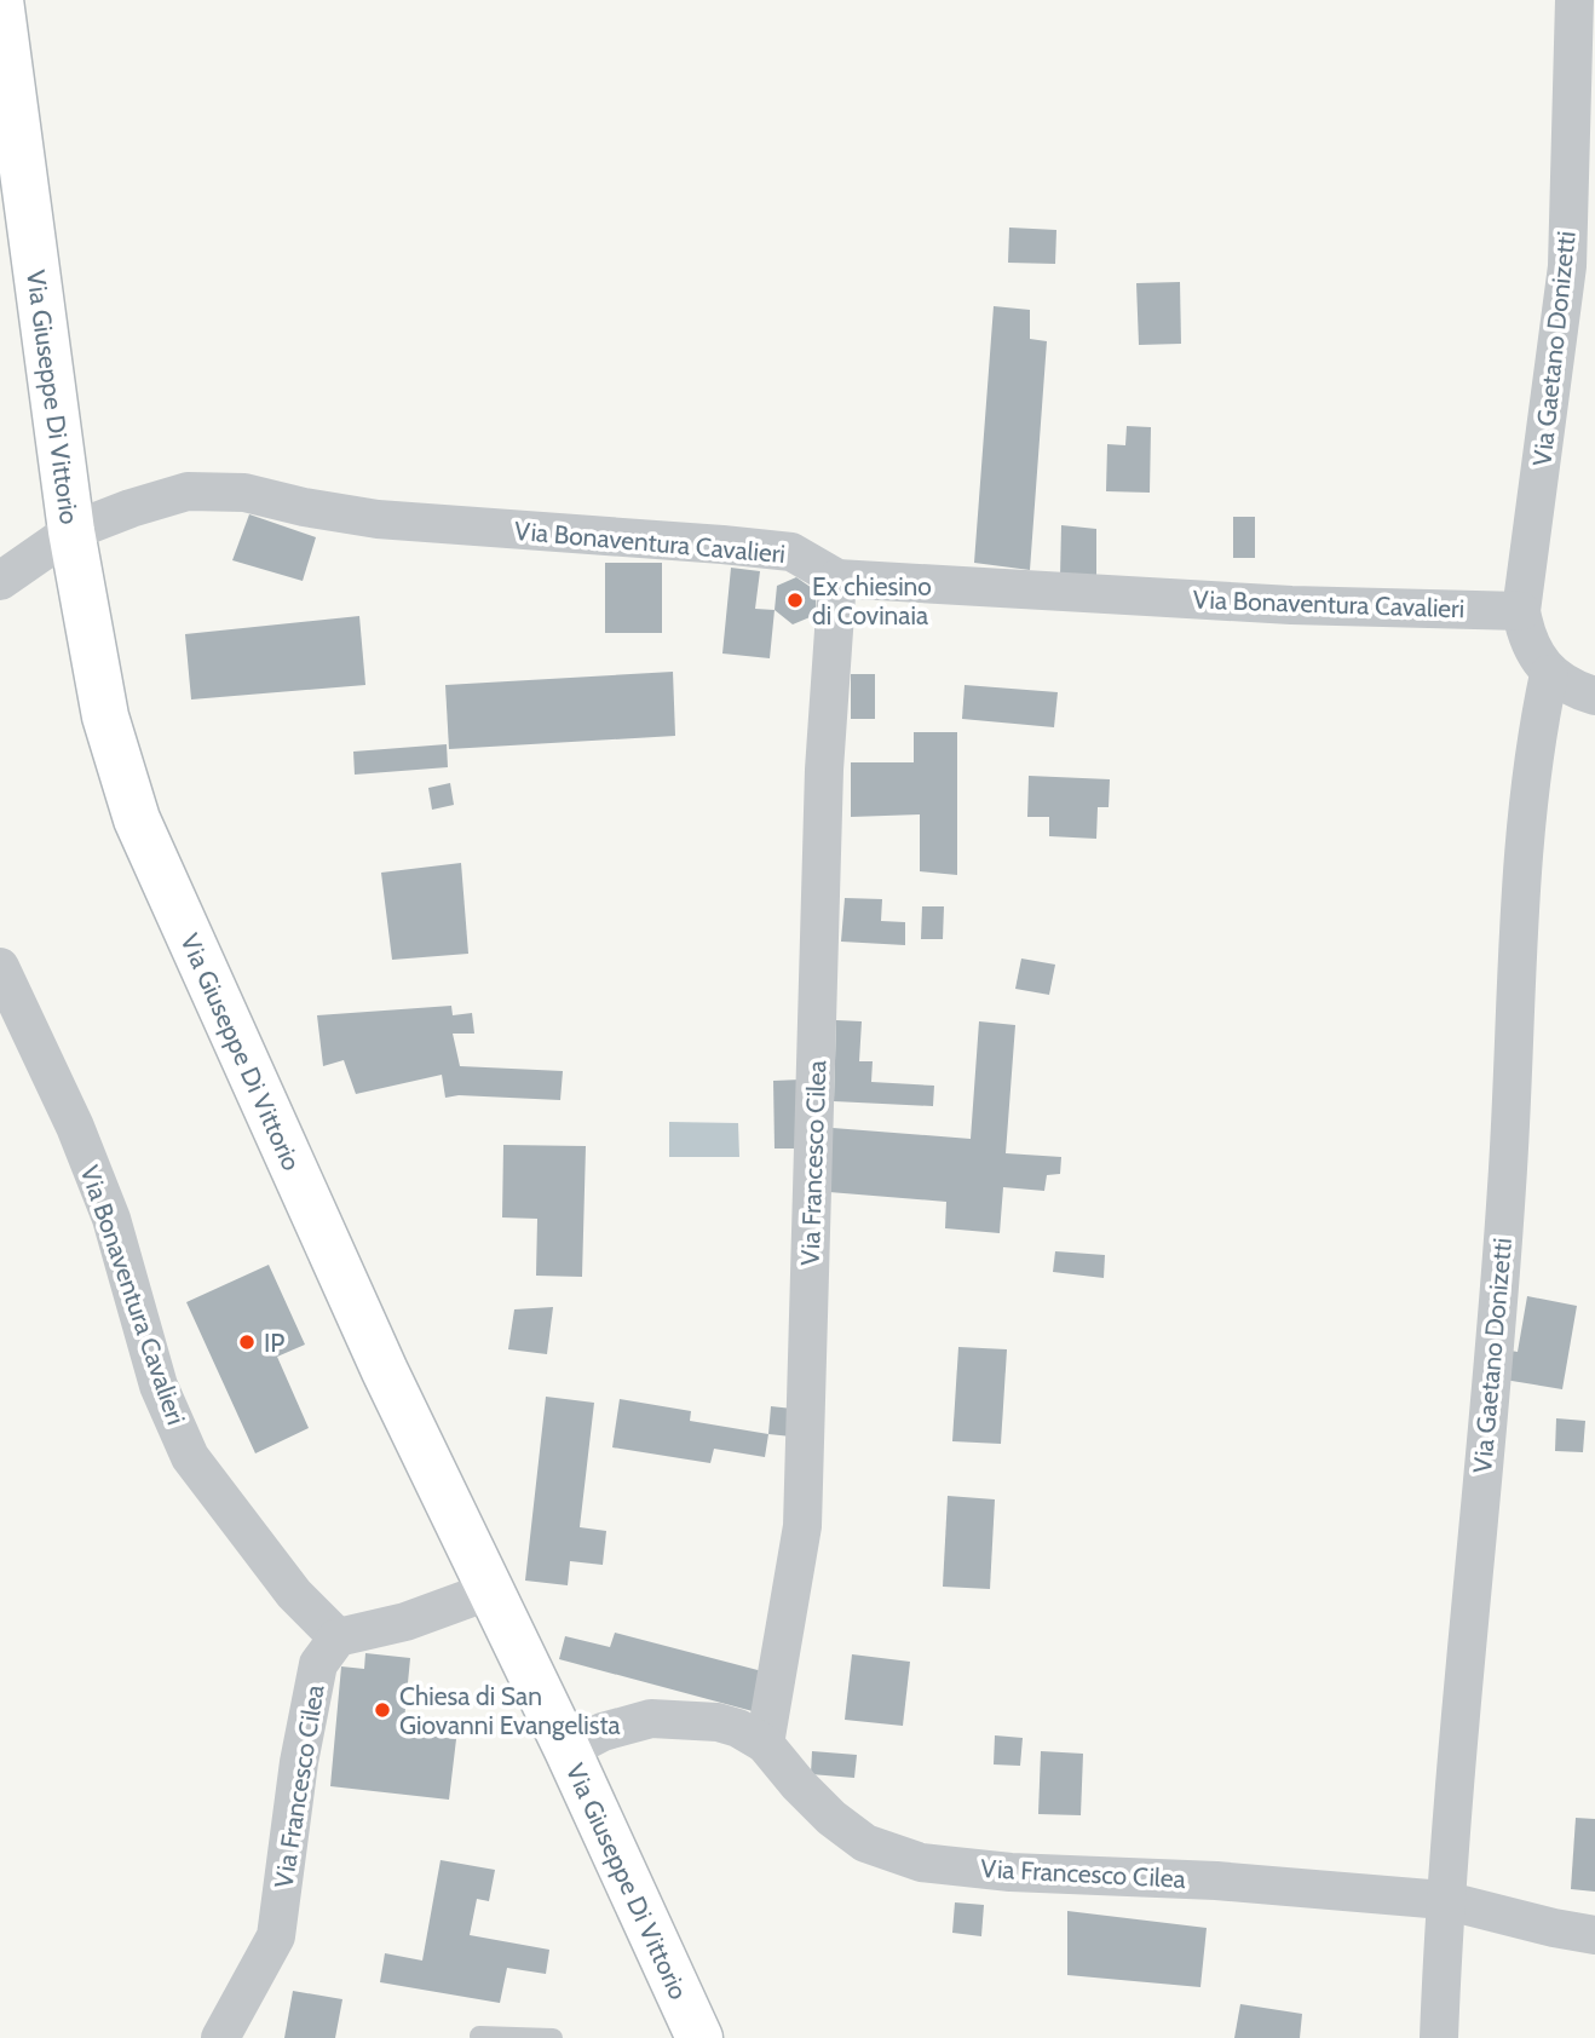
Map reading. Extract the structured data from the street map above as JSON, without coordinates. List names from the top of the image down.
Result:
{
  "streets": {
    "main road": ["Via Giuseppe Di Vittorio"],
    "street": ["Via Gaetano Donizetti", "Via Bonaventura Cavalieri", "Via Francesco Cilea"]
  },
  "crossings": [
    ["Via Gaetano Donizetti", "Via Bonaventura Cavalieri"],
    ["Via Gaetano Donizetti", "Via Francesco Cilea"],
    ["Via Giuseppe Di Vittorio", "Via Bonaventura Cavalieri"],
    ["Via Giuseppe Di Vittorio", "Via Francesco Cilea"],
    ["Via Bonaventura Cavalieri", "Via Francesco Cilea"]
  ],
  "places": ["Ex chiesino di Covinaia", "IP", "Chiesa di San Giovanni Evangelista"]
}
